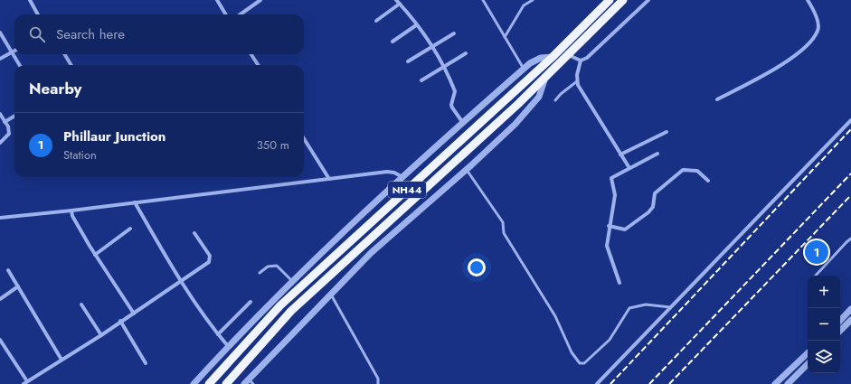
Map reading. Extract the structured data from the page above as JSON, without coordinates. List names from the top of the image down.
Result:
{
  "streets": {
    "highway": ["NH44"]
  },
  "page": {
    "search": "Search here",
    "heading": "Nearby",
    "list": [
      {
        "mark": "1",
        "name": "Phillaur Junction",
        "note": "Station",
        "value": "350 m"
      }
    ],
    "pins": "1",
    "map_buttons": ["+", "−"]
  }
}
